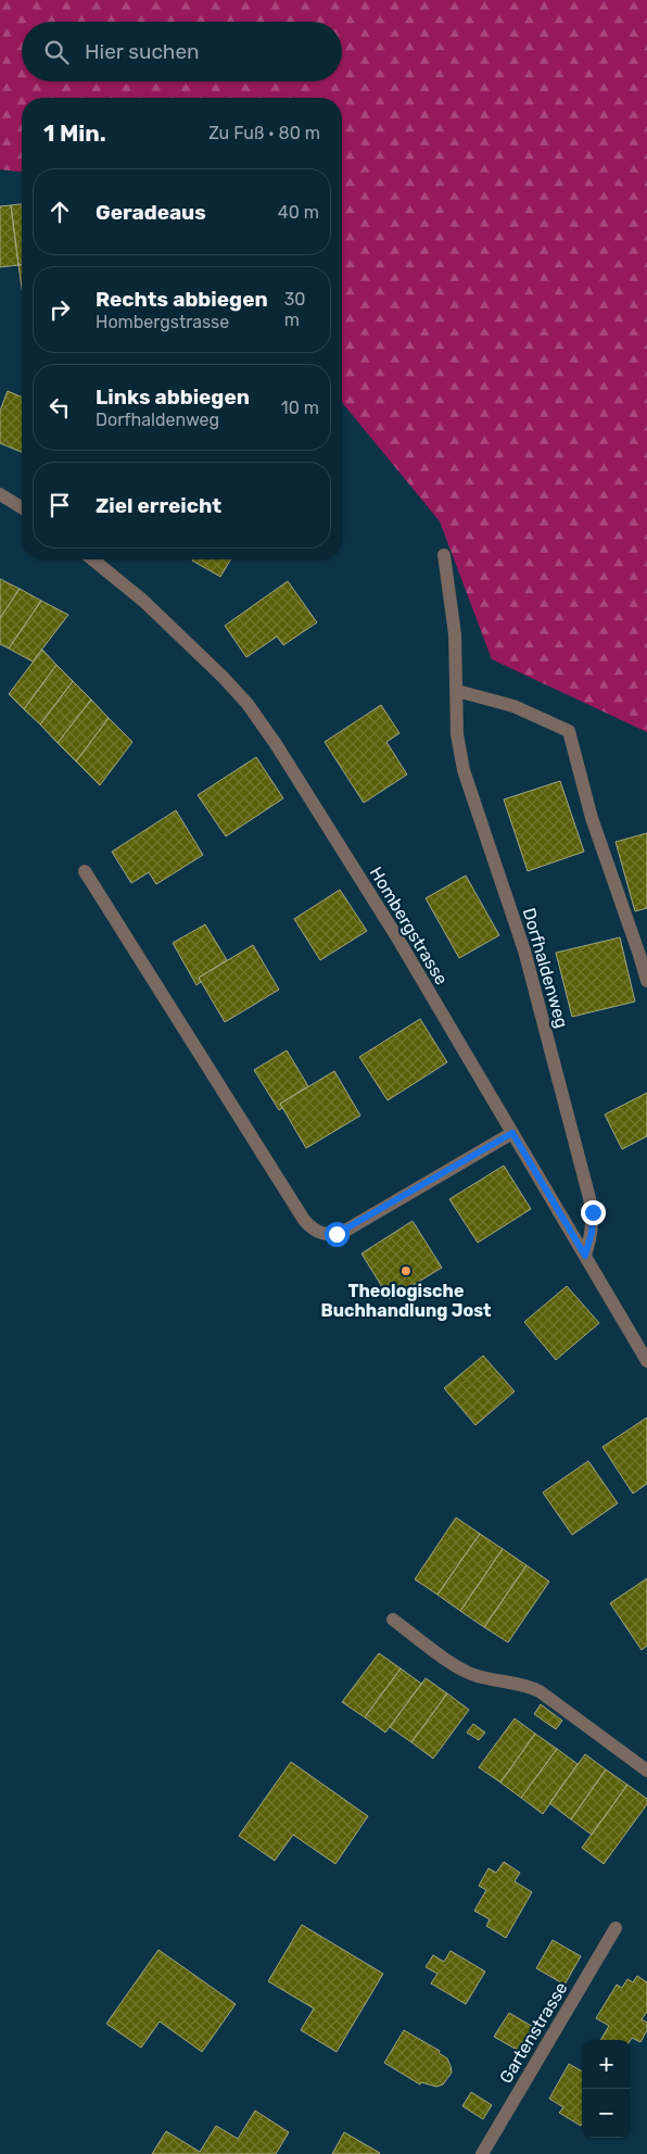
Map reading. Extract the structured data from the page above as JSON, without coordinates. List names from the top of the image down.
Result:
{
  "streets": {
    "street": ["Hombergstrasse", "Dorfhaldenweg", "Gartenstrasse"]
  },
  "crossings": [
    ["Hombergstrasse", "Dorfhaldenweg"]
  ],
  "places": ["Theologische Buchhandlung Jost"],
  "page": {
    "search": "Hier suchen",
    "heading": ["1 Min.", "Zu Fuß · 80 m"],
    "list": [
      ["Geradeaus", "40 m"],
      ["Rechts abbiegen", "Hombergstrasse", "30 m"],
      ["Links abbiegen", "Dorfhaldenweg", "10 m"],
      "Ziel erreicht"
    ],
    "map_buttons": ["+", "−"]
  }
}
